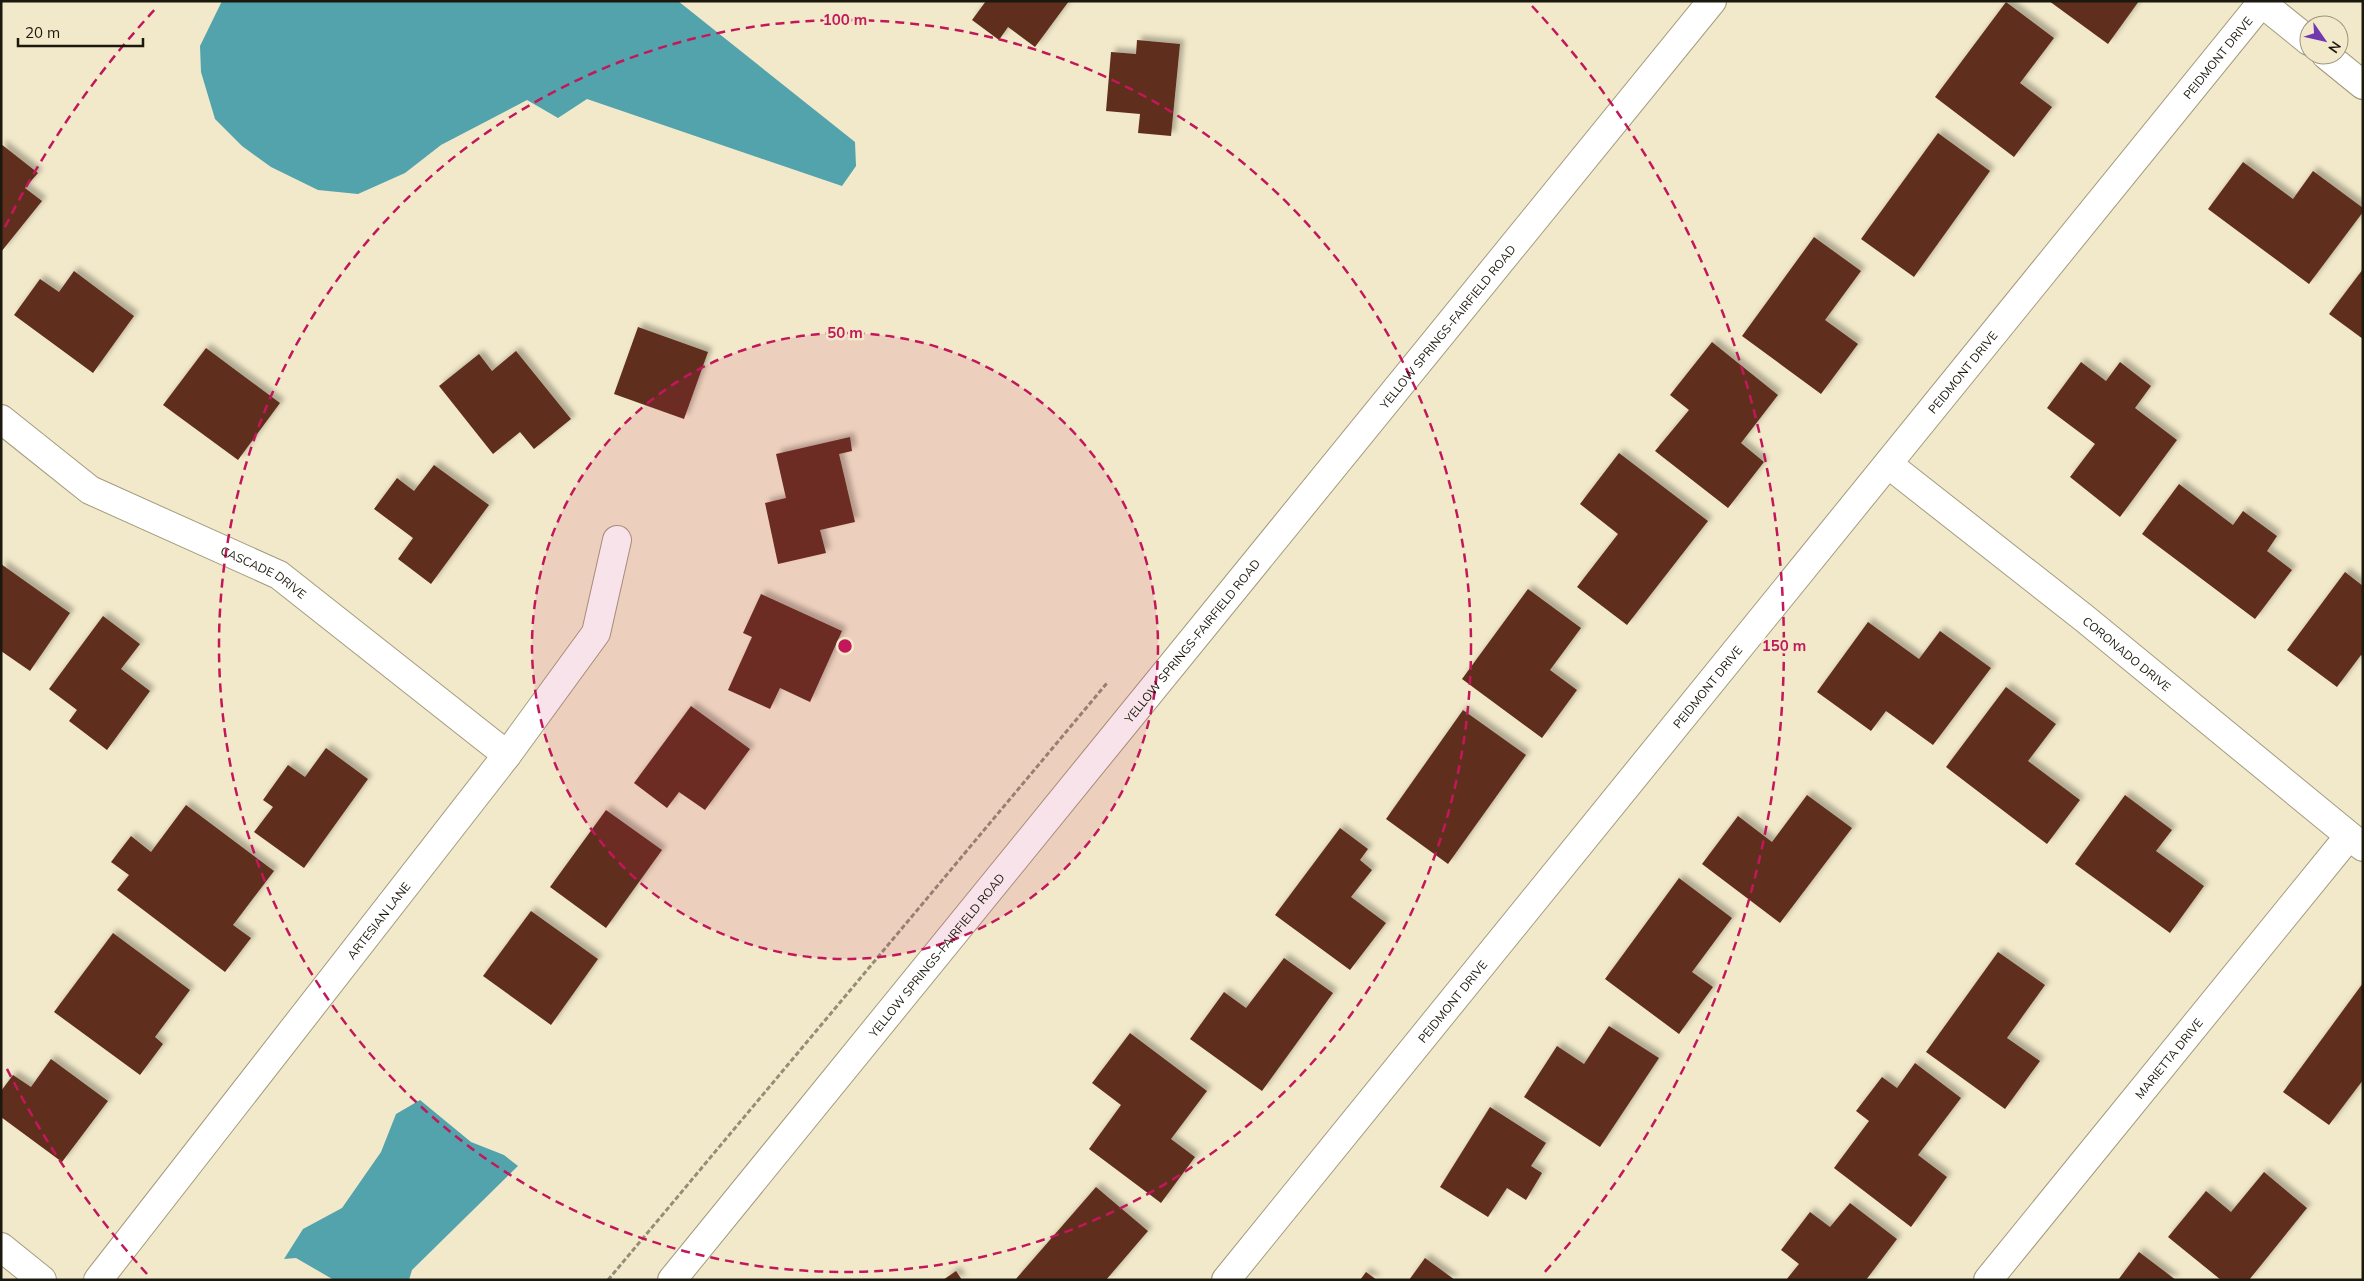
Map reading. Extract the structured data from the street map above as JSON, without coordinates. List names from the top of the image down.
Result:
{
  "streets": {
    "street": [
      "PEIDMONT DRIVE",
      "YELLOW SPRINGS-FAIRFIELD ROAD",
      "CASCADE DRIVE",
      "CORONADO DRIVE",
      "ARTESIAN LANE",
      "MARIETTA DRIVE"
    ]
  },
  "crossings": [
    ["PEIDMONT DRIVE", "CORONADO DRIVE"],
    ["CASCADE DRIVE", "ARTESIAN LANE"],
    ["CORONADO DRIVE", "MARIETTA DRIVE"]
  ],
  "scale_bar": "20 m",
  "north": "bottom right",
  "rings": ["100 m", "50 m", "150 m"]
}
